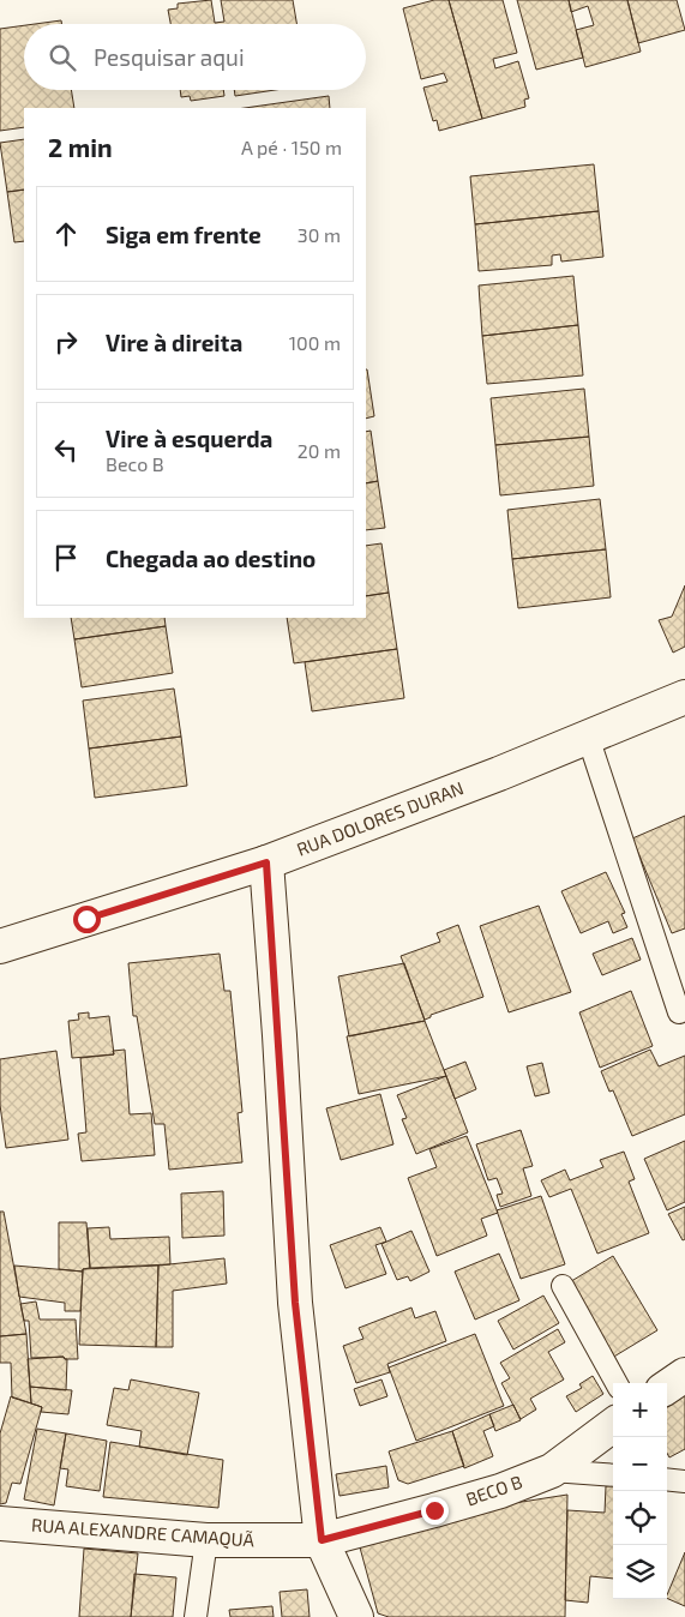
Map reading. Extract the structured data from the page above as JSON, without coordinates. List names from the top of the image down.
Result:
{
  "streets": {
    "street": ["RUA DOLORES DURAN", "BECO B", "RUA ALEXANDRE CAMAQUÃ"]
  },
  "crossings": [
    ["BECO B", "RUA ALEXANDRE CAMAQUÃ"]
  ],
  "page": {
    "search": "Pesquisar aqui",
    "heading": ["2 min", "A pé · 150 m"],
    "list": [
      ["Siga em frente", "30 m"],
      ["Vire à direita", "100 m"],
      ["Vire à esquerda", "Beco B", "20 m"],
      "Chegada ao destino"
    ],
    "map_buttons": ["+", "−"]
  }
}
